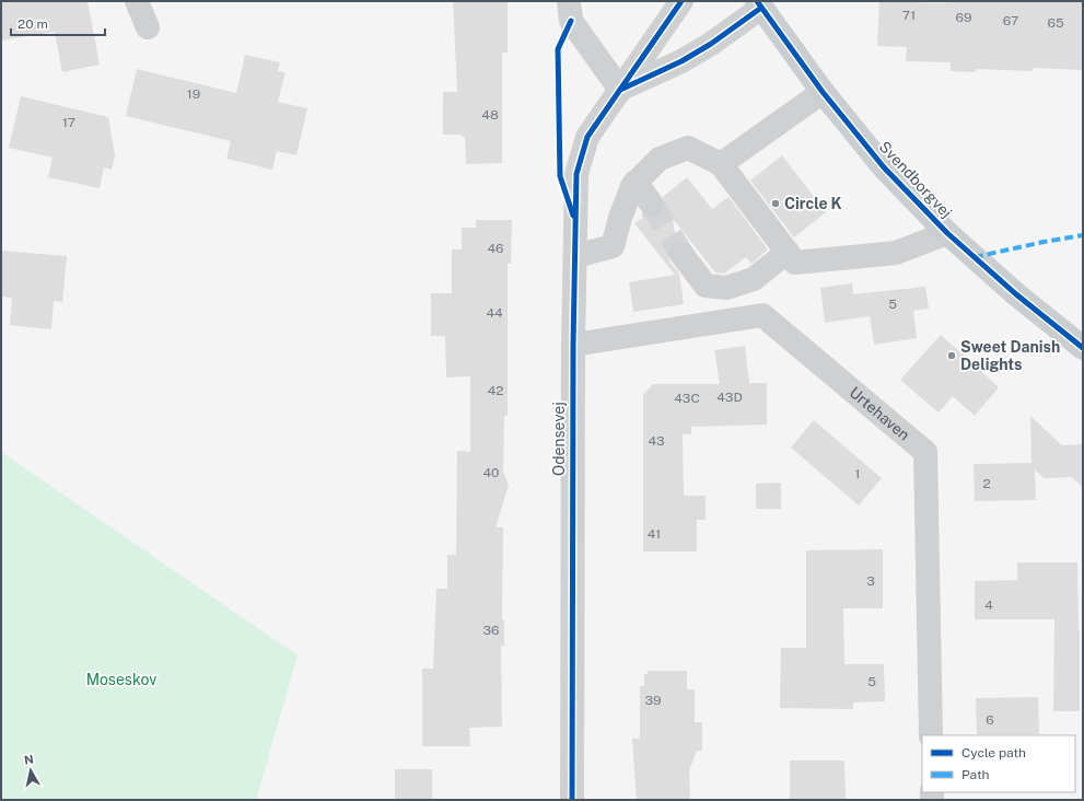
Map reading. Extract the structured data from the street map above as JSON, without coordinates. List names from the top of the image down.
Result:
{
  "streets": {
    "main road": ["Svendborgvej"],
    "street": ["Urtehaven", "Odensevej"]
  },
  "crossings": [
    ["Urtehaven", "Odensevej"]
  ],
  "parks": ["Moseskov"],
  "places": ["Circle K", "Sweet Danish Delights"],
  "house_numbers": [
    "71",
    "69",
    "67",
    "65",
    "19",
    "48",
    "17",
    "46",
    "5",
    "44",
    "42",
    "43D",
    "43C",
    "43",
    "40",
    "1",
    "2",
    "41",
    "3",
    "4",
    "36",
    "5",
    "39",
    "6"
  ],
  "legend": ["Cycle path", "Path"],
  "scale_bar": "20 m",
  "north": "top"
}
